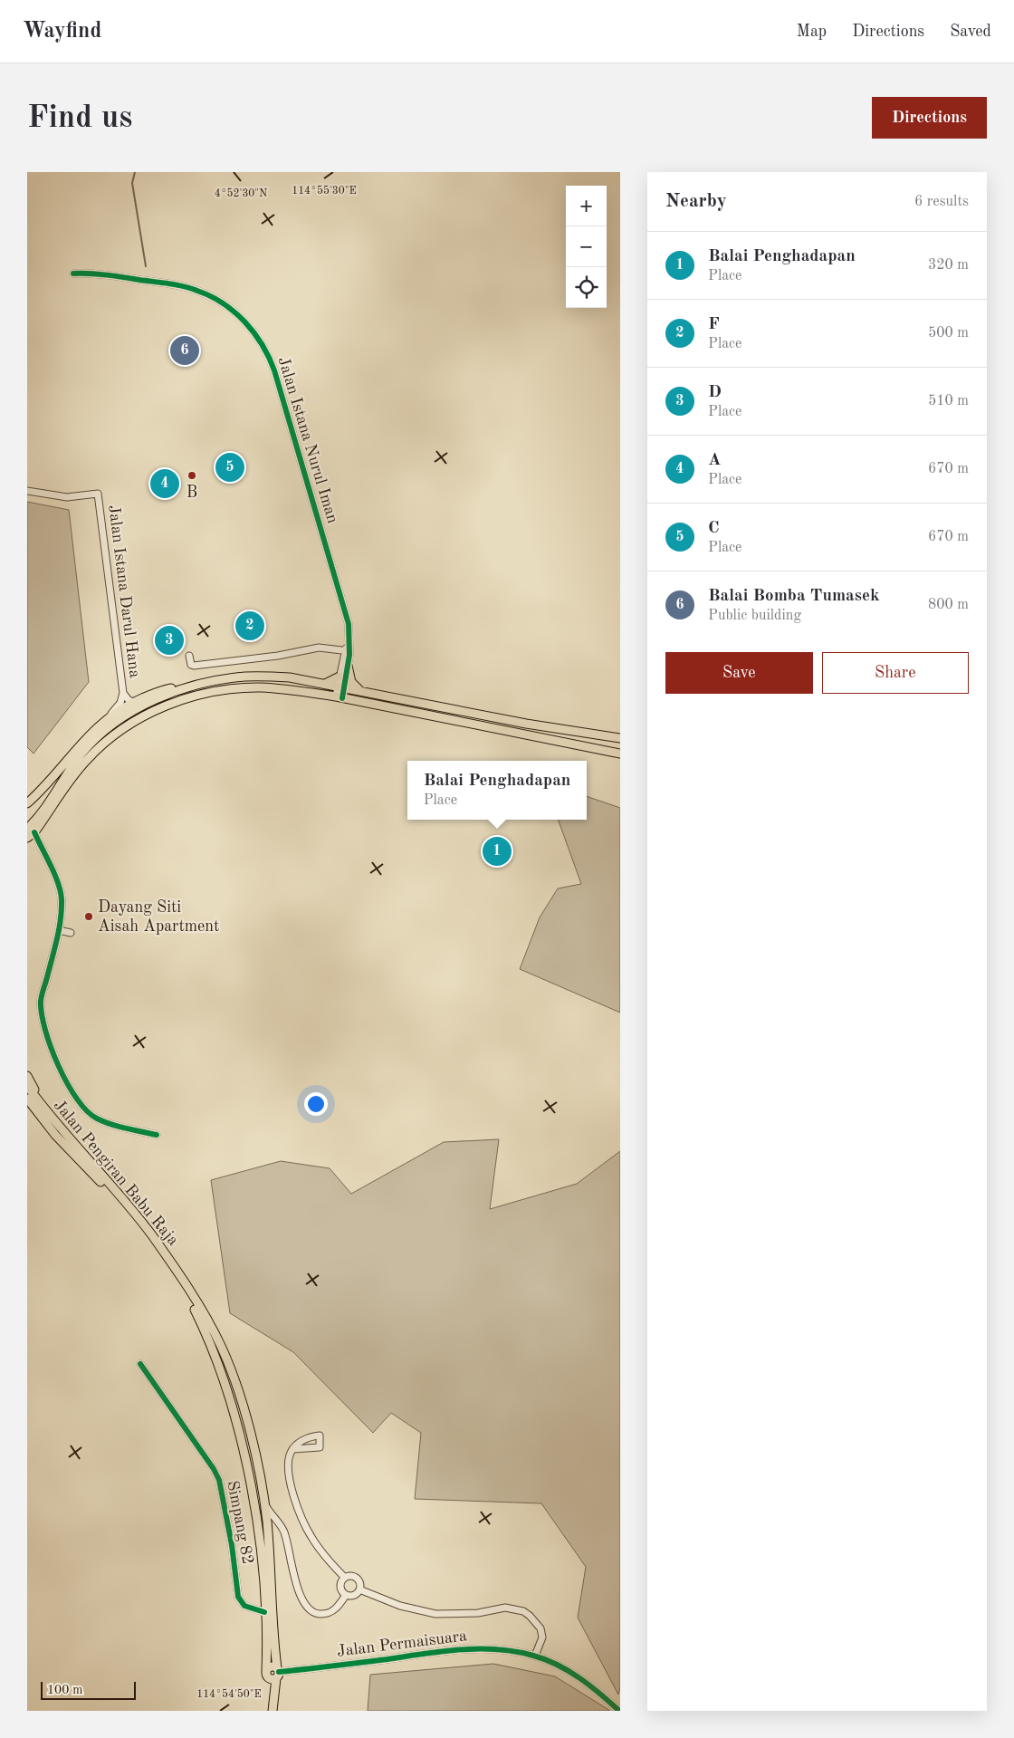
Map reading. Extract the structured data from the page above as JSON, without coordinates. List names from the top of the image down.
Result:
{
  "streets": {
    "main road": ["Jalan Pengiran Babu Raja"],
    "street": [
      "Jalan Istana Nurul Iman",
      "Jalan Istana Darul Hana",
      "Simpang 82",
      "Jalan Permaisuara"
    ]
  },
  "crossings": [
    ["Jalan Pengiran Babu Raja", "Simpang 82"],
    ["Jalan Pengiran Babu Raja", "Jalan Permaisuara"]
  ],
  "places": ["B", "Dayang Siti Aisah Apartment"],
  "scale_bar": "100 m",
  "page": {
    "header": "Wayfind",
    "nav": ["Map", "Directions", "Saved"],
    "buttons": [
      "Directions",
      ["Save", "Share"]
    ],
    "title": "Find us",
    "heading": ["Nearby", "6 results"],
    "map_buttons": ["+", "−"],
    "list": [
      {
        "mark": "1",
        "name": "Balai Penghadapan",
        "note": "Place",
        "value": "320 m"
      },
      {
        "mark": "2",
        "name": "F",
        "note": "Place",
        "value": "500 m"
      },
      {
        "mark": "3",
        "name": "D",
        "note": "Place",
        "value": "510 m"
      },
      {
        "mark": "4",
        "name": "A",
        "note": "Place",
        "value": "670 m"
      },
      {
        "mark": "5",
        "name": "C",
        "note": "Place",
        "value": "670 m"
      },
      {
        "mark": "6",
        "name": "Balai Bomba Tumasek",
        "note": "Public building",
        "value": "800 m"
      }
    ],
    "pins": [
      "6",
      "5",
      "4",
      "2",
      "3",
      "1"
    ],
    "popup": ["Balai Penghadapan", "Place"],
    "scale": "100 m"
  },
  "coordinates": ["114°55'30\"E", "4°52'30\"N", "114°54'50\"E"]
}
